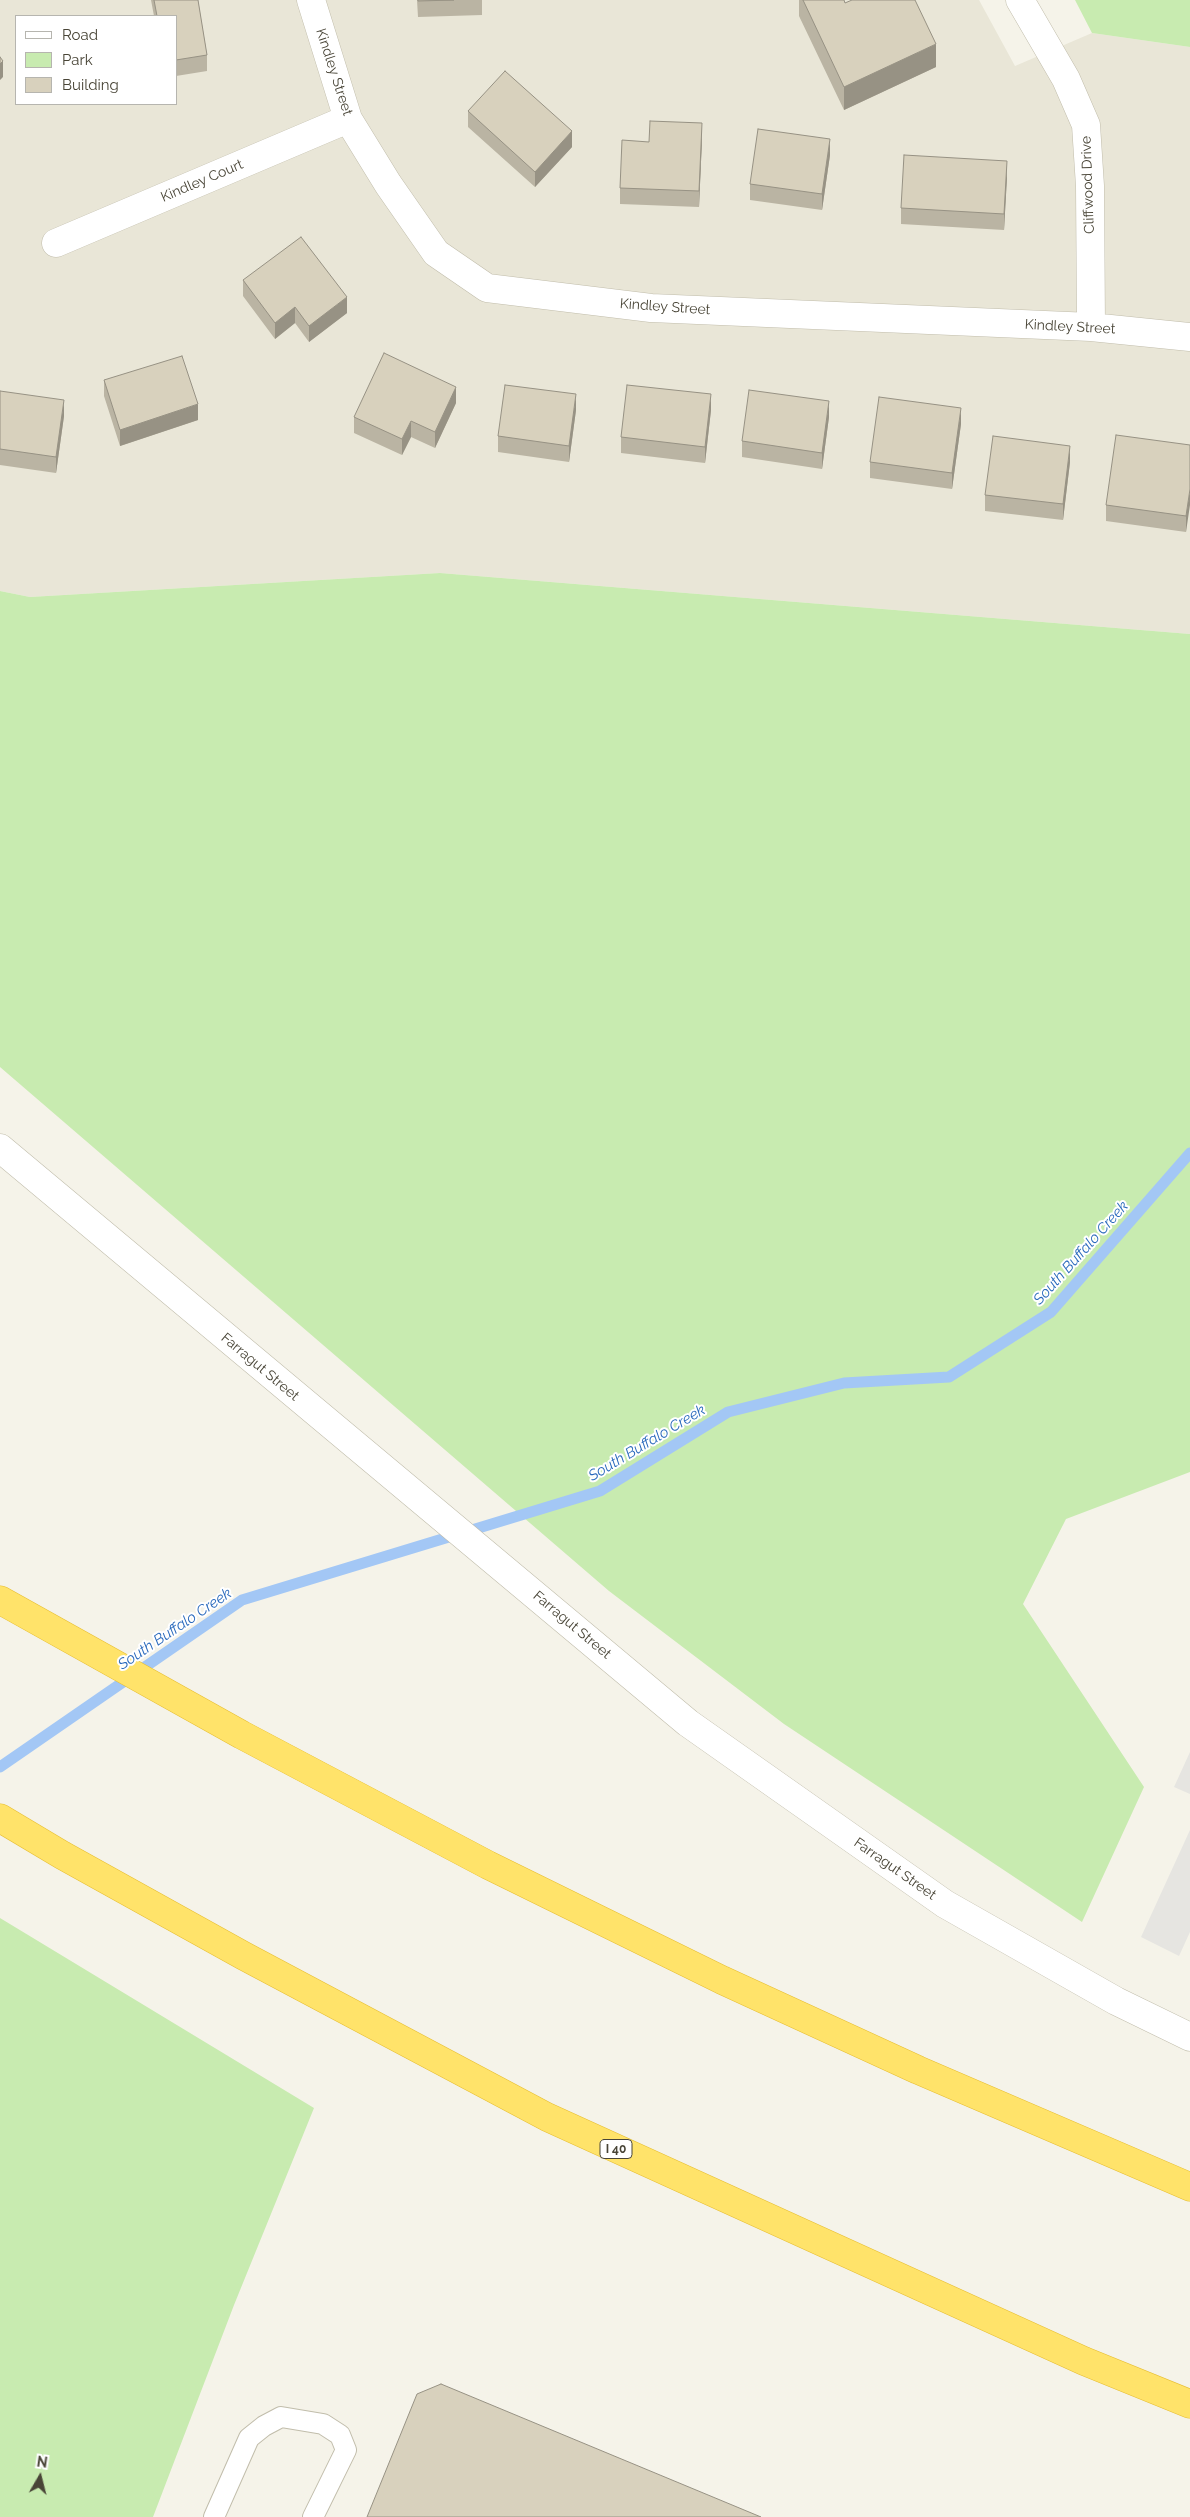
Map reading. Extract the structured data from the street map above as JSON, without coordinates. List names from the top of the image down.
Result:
{
  "streets": {
    "highway": ["I 40"],
    "street": [
      "Kindley Street",
      "Kindley Court",
      "Cliffwood Drive",
      "Farragut Street"
    ]
  },
  "crossings": [
    ["Kindley Street", "Kindley Court"],
    ["Kindley Street", "Cliffwood Drive"]
  ],
  "water": ["South Buffalo Creek"],
  "legend": ["Road", "Park", "Building"],
  "north": "top"
}
